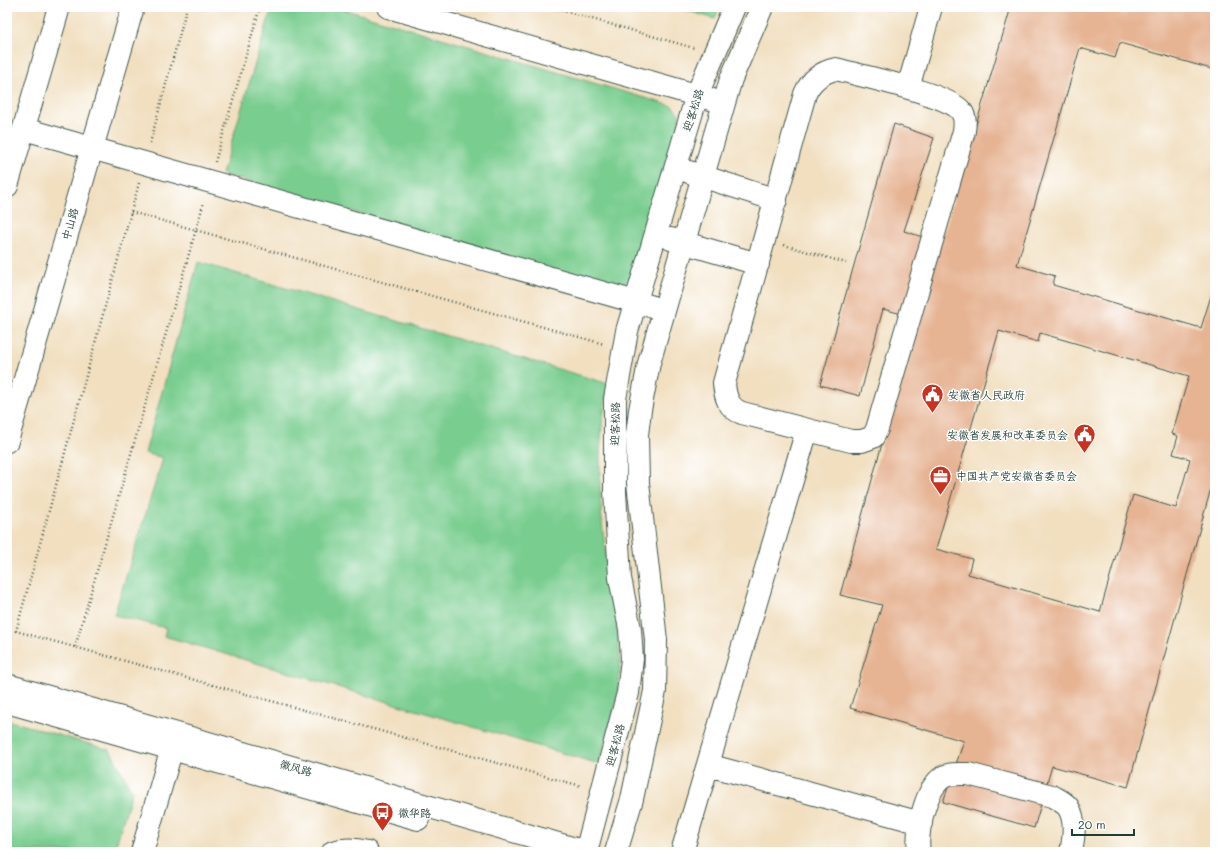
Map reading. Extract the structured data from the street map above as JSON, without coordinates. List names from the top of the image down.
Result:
{
  "streets": {
    "street": ["迎客松路", "中山路", "徽风路"]
  },
  "crossings": [
    ["迎客松路", "徽风路"]
  ],
  "places": {
    "public building": ["安徽省人民政府", "安徽省发展和改革委员会"],
    "office": ["中国共产党安徽省委员会"],
    "bus stop": ["徽华路"]
  },
  "scale_bar": "20 m"
}
